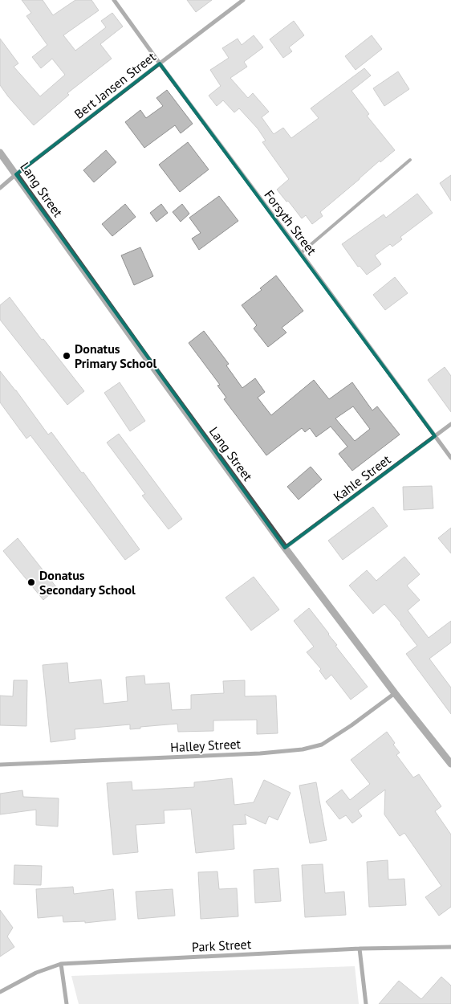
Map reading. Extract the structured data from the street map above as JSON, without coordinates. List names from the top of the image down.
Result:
{
  "streets": {
    "street": [
      "Bert Jansen Street",
      "Lang Street",
      "Forsyth Street",
      "Kahle Street",
      "Halley Street",
      "Park Street"
    ]
  },
  "crossings": [
    ["Bert Jansen Street", "Lang Street"],
    ["Bert Jansen Street", "Forsyth Street"],
    ["Lang Street", "Kahle Street"],
    ["Lang Street", "Halley Street"],
    ["Forsyth Street", "Kahle Street"]
  ],
  "places": ["Donatus Primary School", "Donatus Secondary School"]
}
